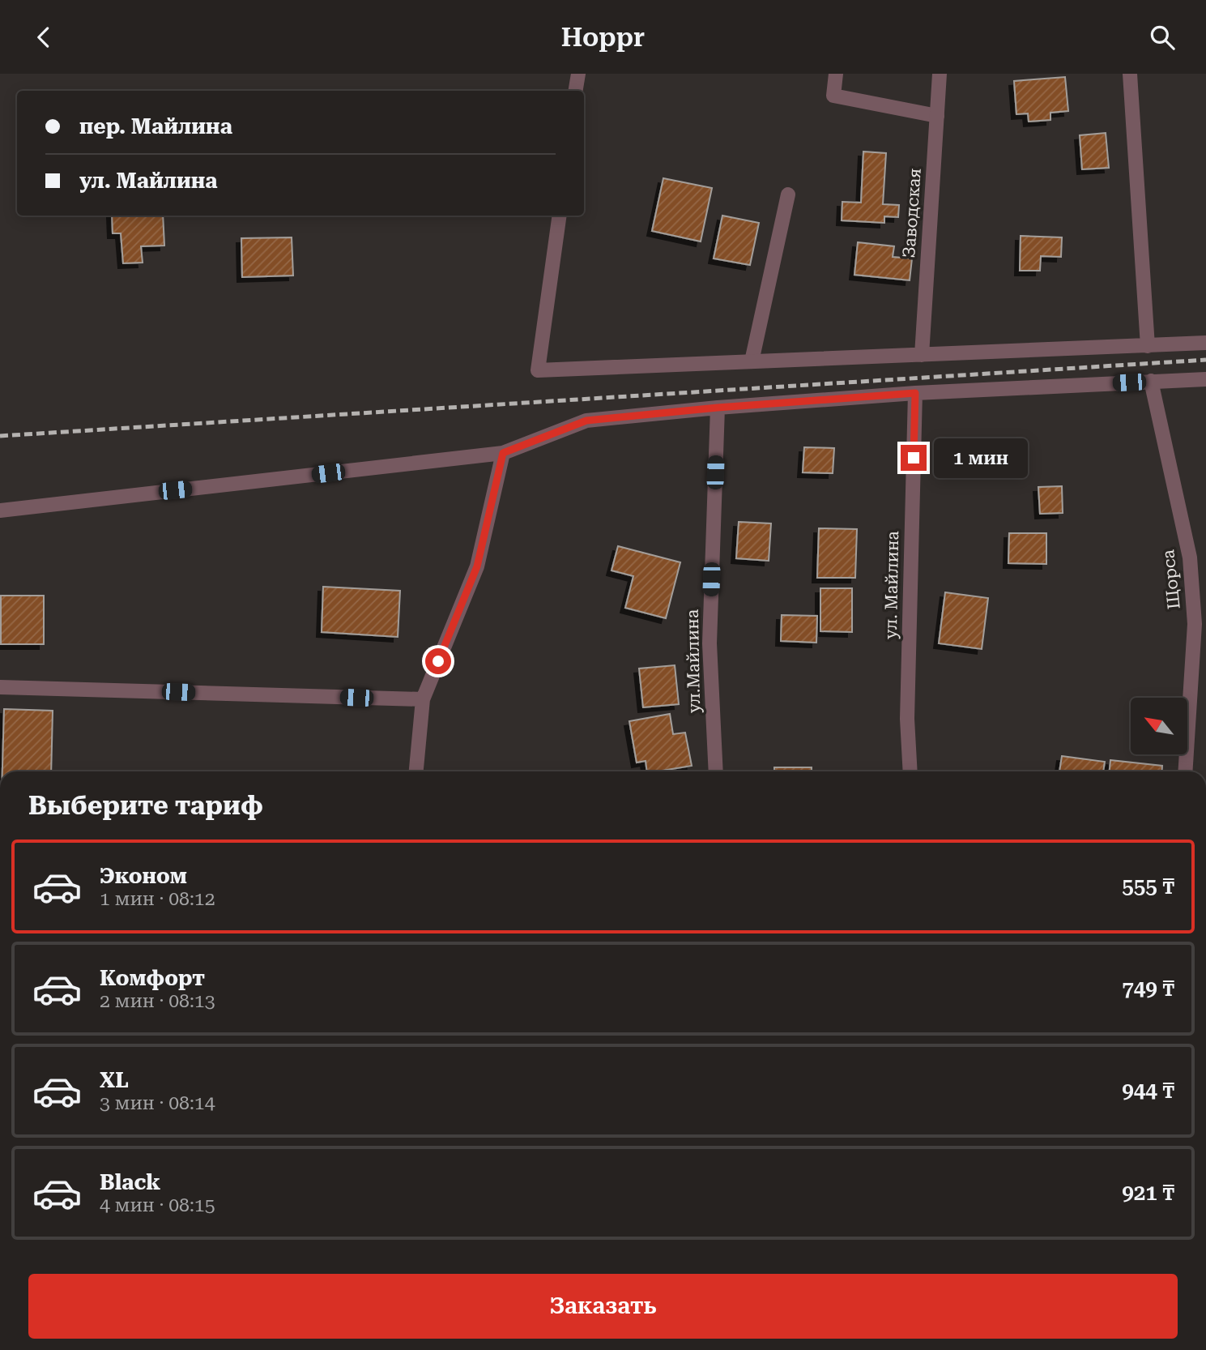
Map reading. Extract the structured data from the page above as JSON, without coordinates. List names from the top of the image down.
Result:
{
  "streets": {
    "street": [
      "Заводская",
      "Щорса",
      "ул. Майлина",
      "ул.Майлина"
    ]
  },
  "north": "top left",
  "page": {
    "header": "Hoppr",
    "banner": ["пер. Майлина", "ул. Майлина"],
    "bubble": "1 мин",
    "heading": "Выберите тариф",
    "list": [
      {
        "name": "Эконом",
        "note": "1 мин · 08:12",
        "value": "555 ₸"
      },
      {
        "name": "Комфорт",
        "note": "2 мин · 08:13",
        "value": "749 ₸"
      },
      {
        "name": "XL",
        "note": "3 мин · 08:14",
        "value": "944 ₸"
      },
      {
        "name": "Black",
        "note": "4 мин · 08:15",
        "value": "921 ₸"
      }
    ],
    "buttons": "Заказать"
  }
}
